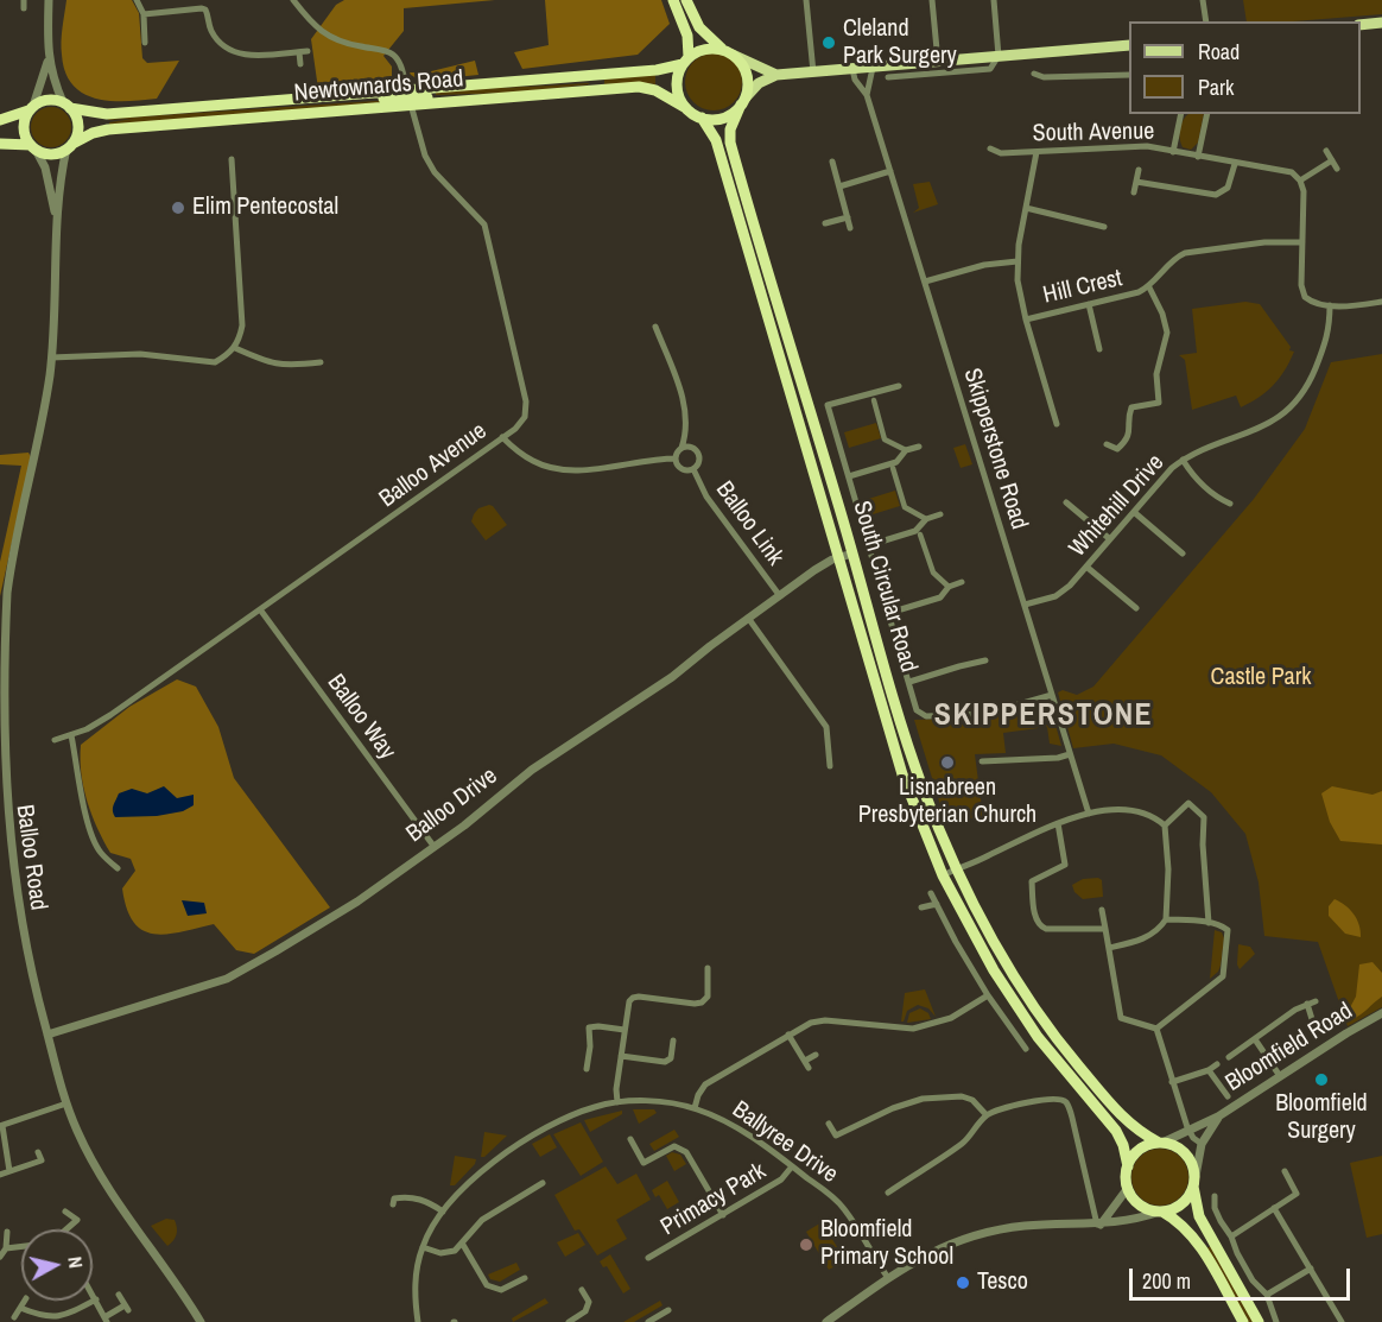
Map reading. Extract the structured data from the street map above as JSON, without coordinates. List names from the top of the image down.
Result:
{
  "streets": {
    "highway": ["Newtownards Road", "South Circular Road"],
    "street": [
      "South Avenue",
      "Hill Crest",
      "Skipperstone Road",
      "Balloo Avenue",
      "Whitehill Drive",
      "Balloo Link",
      "Balloo Way",
      "Balloo Drive",
      "Balloo Road",
      "Bloomfield Road",
      "Ballyree Drive",
      "Primacy Park"
    ]
  },
  "crossings": [
    ["Newtownards Road", "Balloo Avenue"],
    ["Newtownards Road", "South Circular Road"],
    ["Newtownards Road", "Balloo Road"],
    ["Skipperstone Road", "Whitehill Drive"],
    ["Balloo Avenue", "Balloo Way"],
    ["Balloo Link", "Balloo Drive"],
    ["South Circular Road", "Balloo Drive"],
    ["South Circular Road", "Bloomfield Road"],
    ["Balloo Way", "Balloo Drive"],
    ["Balloo Drive", "Balloo Road"],
    ["Ballyree Drive", "Primacy Park"]
  ],
  "districts": ["SKIPPERSTONE"],
  "parks": ["Castle Park"],
  "places": [
    "Cleland Park Surgery",
    "Elim Pentecostal",
    "Lisnabreen Presbyterian Church",
    "Bloomfield Surgery",
    "Bloomfield Primary School",
    "Tesco"
  ],
  "legend": ["Road", "Park"],
  "scale_bar": "200 m",
  "north": "right"
}
